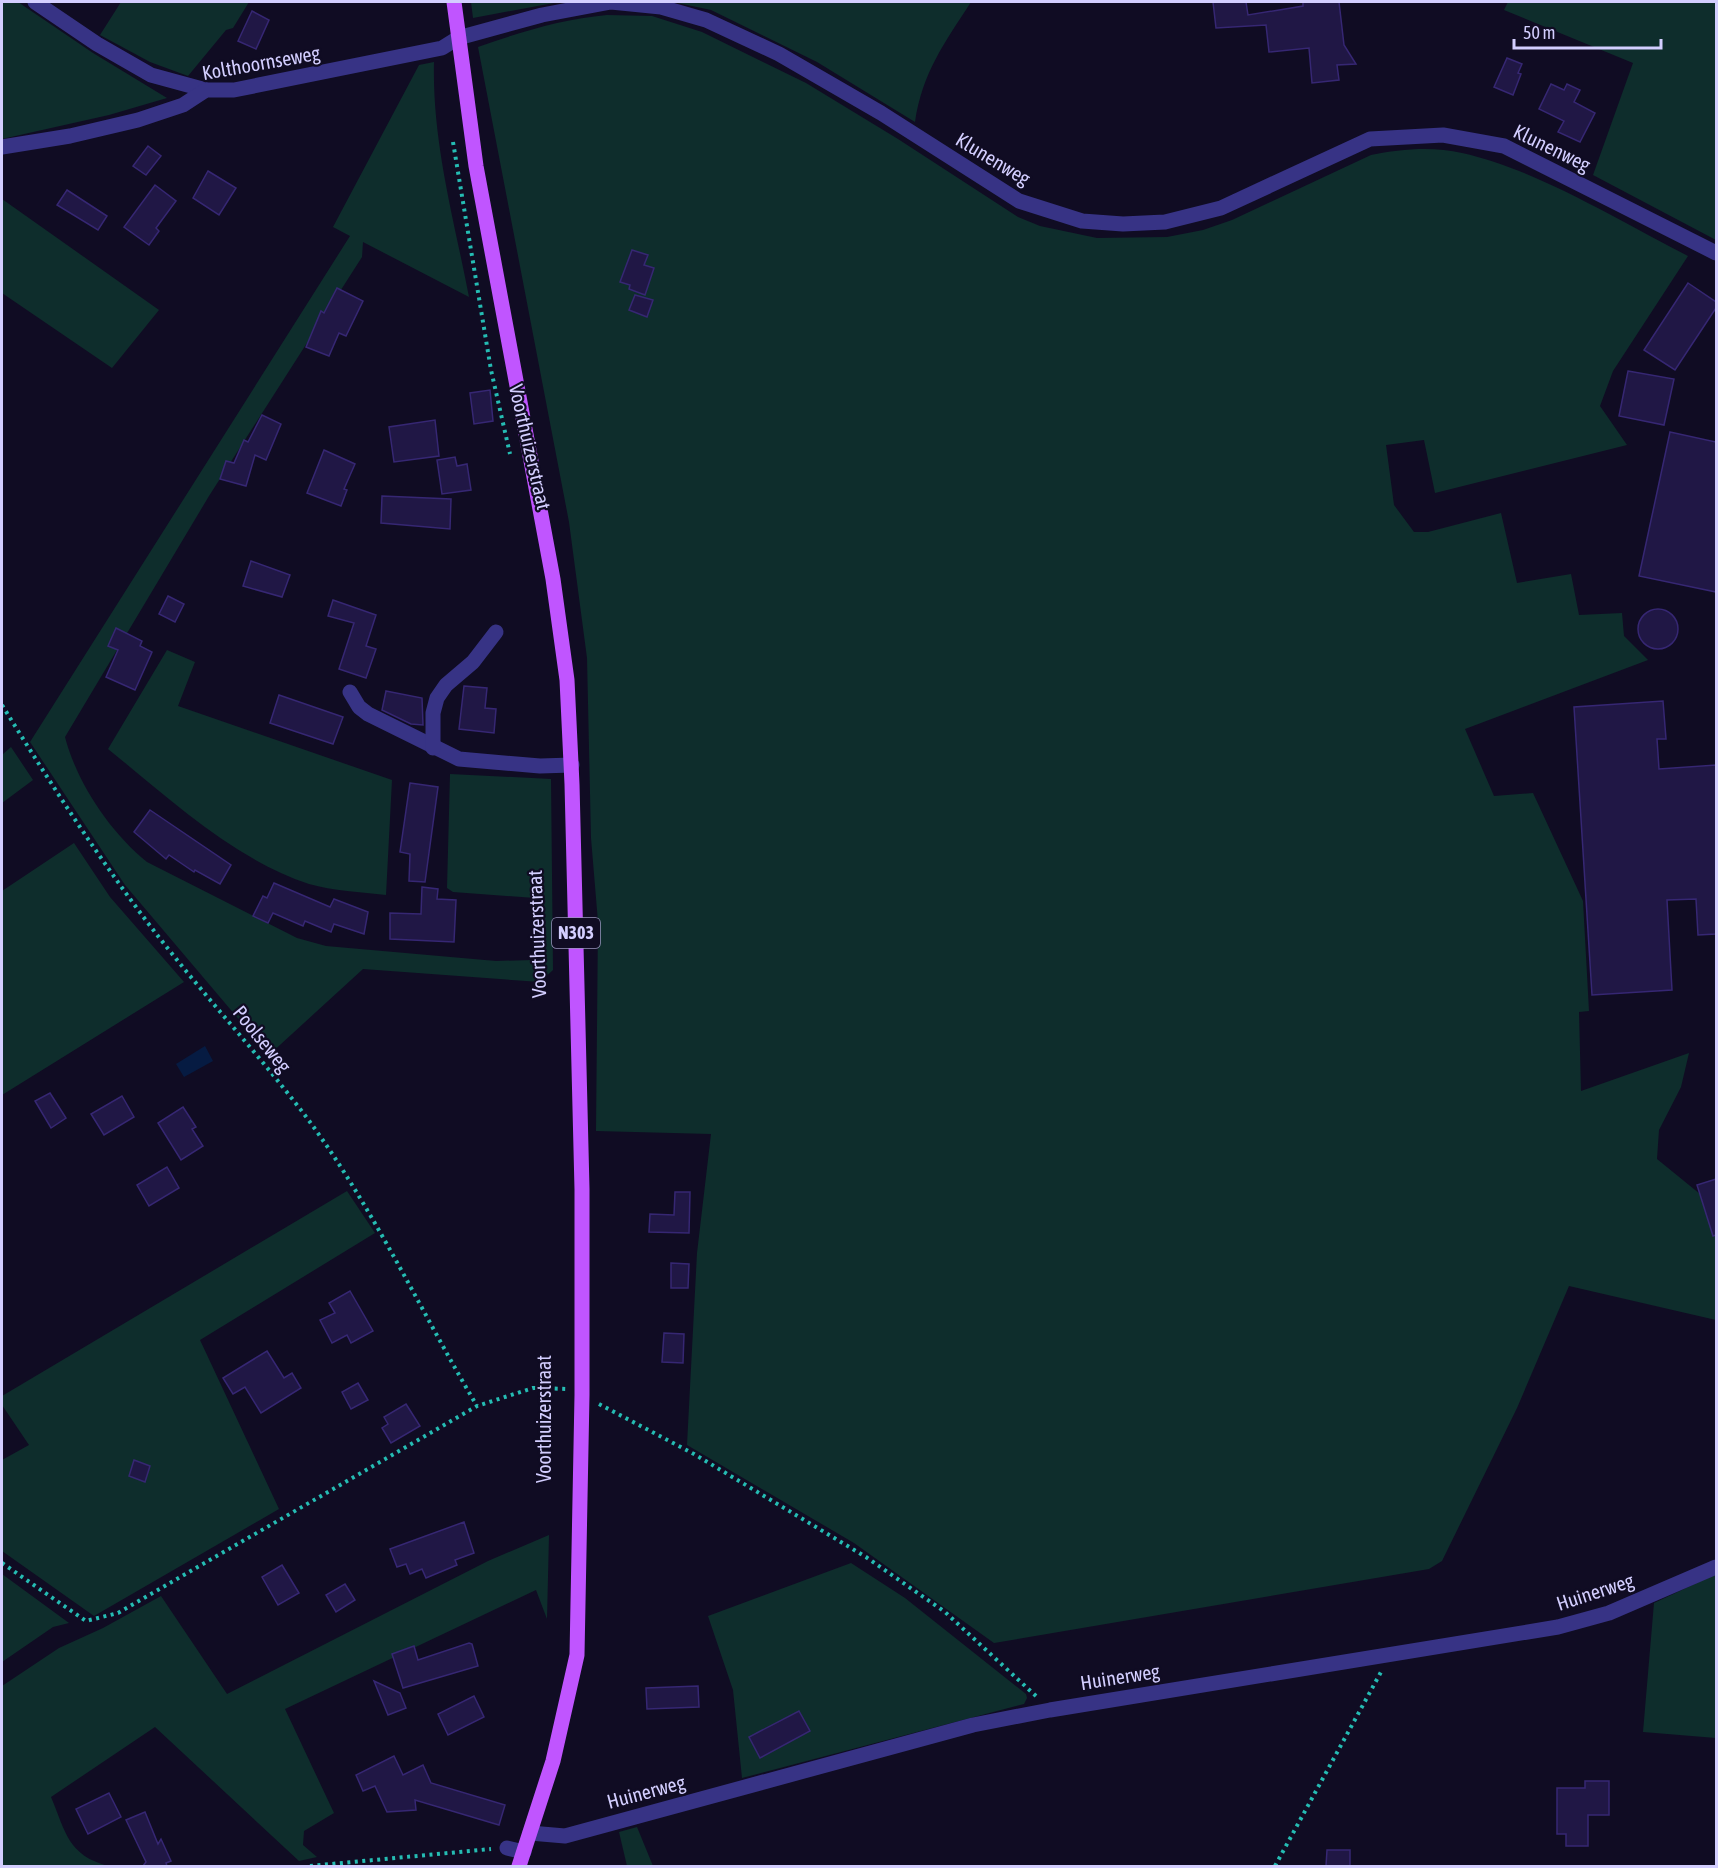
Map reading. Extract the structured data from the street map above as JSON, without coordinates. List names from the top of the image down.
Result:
{
  "streets": {
    "main road": ["Voorthuizerstraat", "N303"],
    "street": ["Kolthoornseweg", "Klunenweg", "Huinerweg"],
    "path": ["Poolseweg"]
  },
  "crossings": [
    ["Kolthoornseweg", "Klunenweg"],
    ["Kolthoornseweg", "Voorthuizerstraat"],
    ["Klunenweg", "Voorthuizerstraat"],
    ["Voorthuizerstraat", "Huinerweg"]
  ],
  "scale_bar": "50 m"
}
